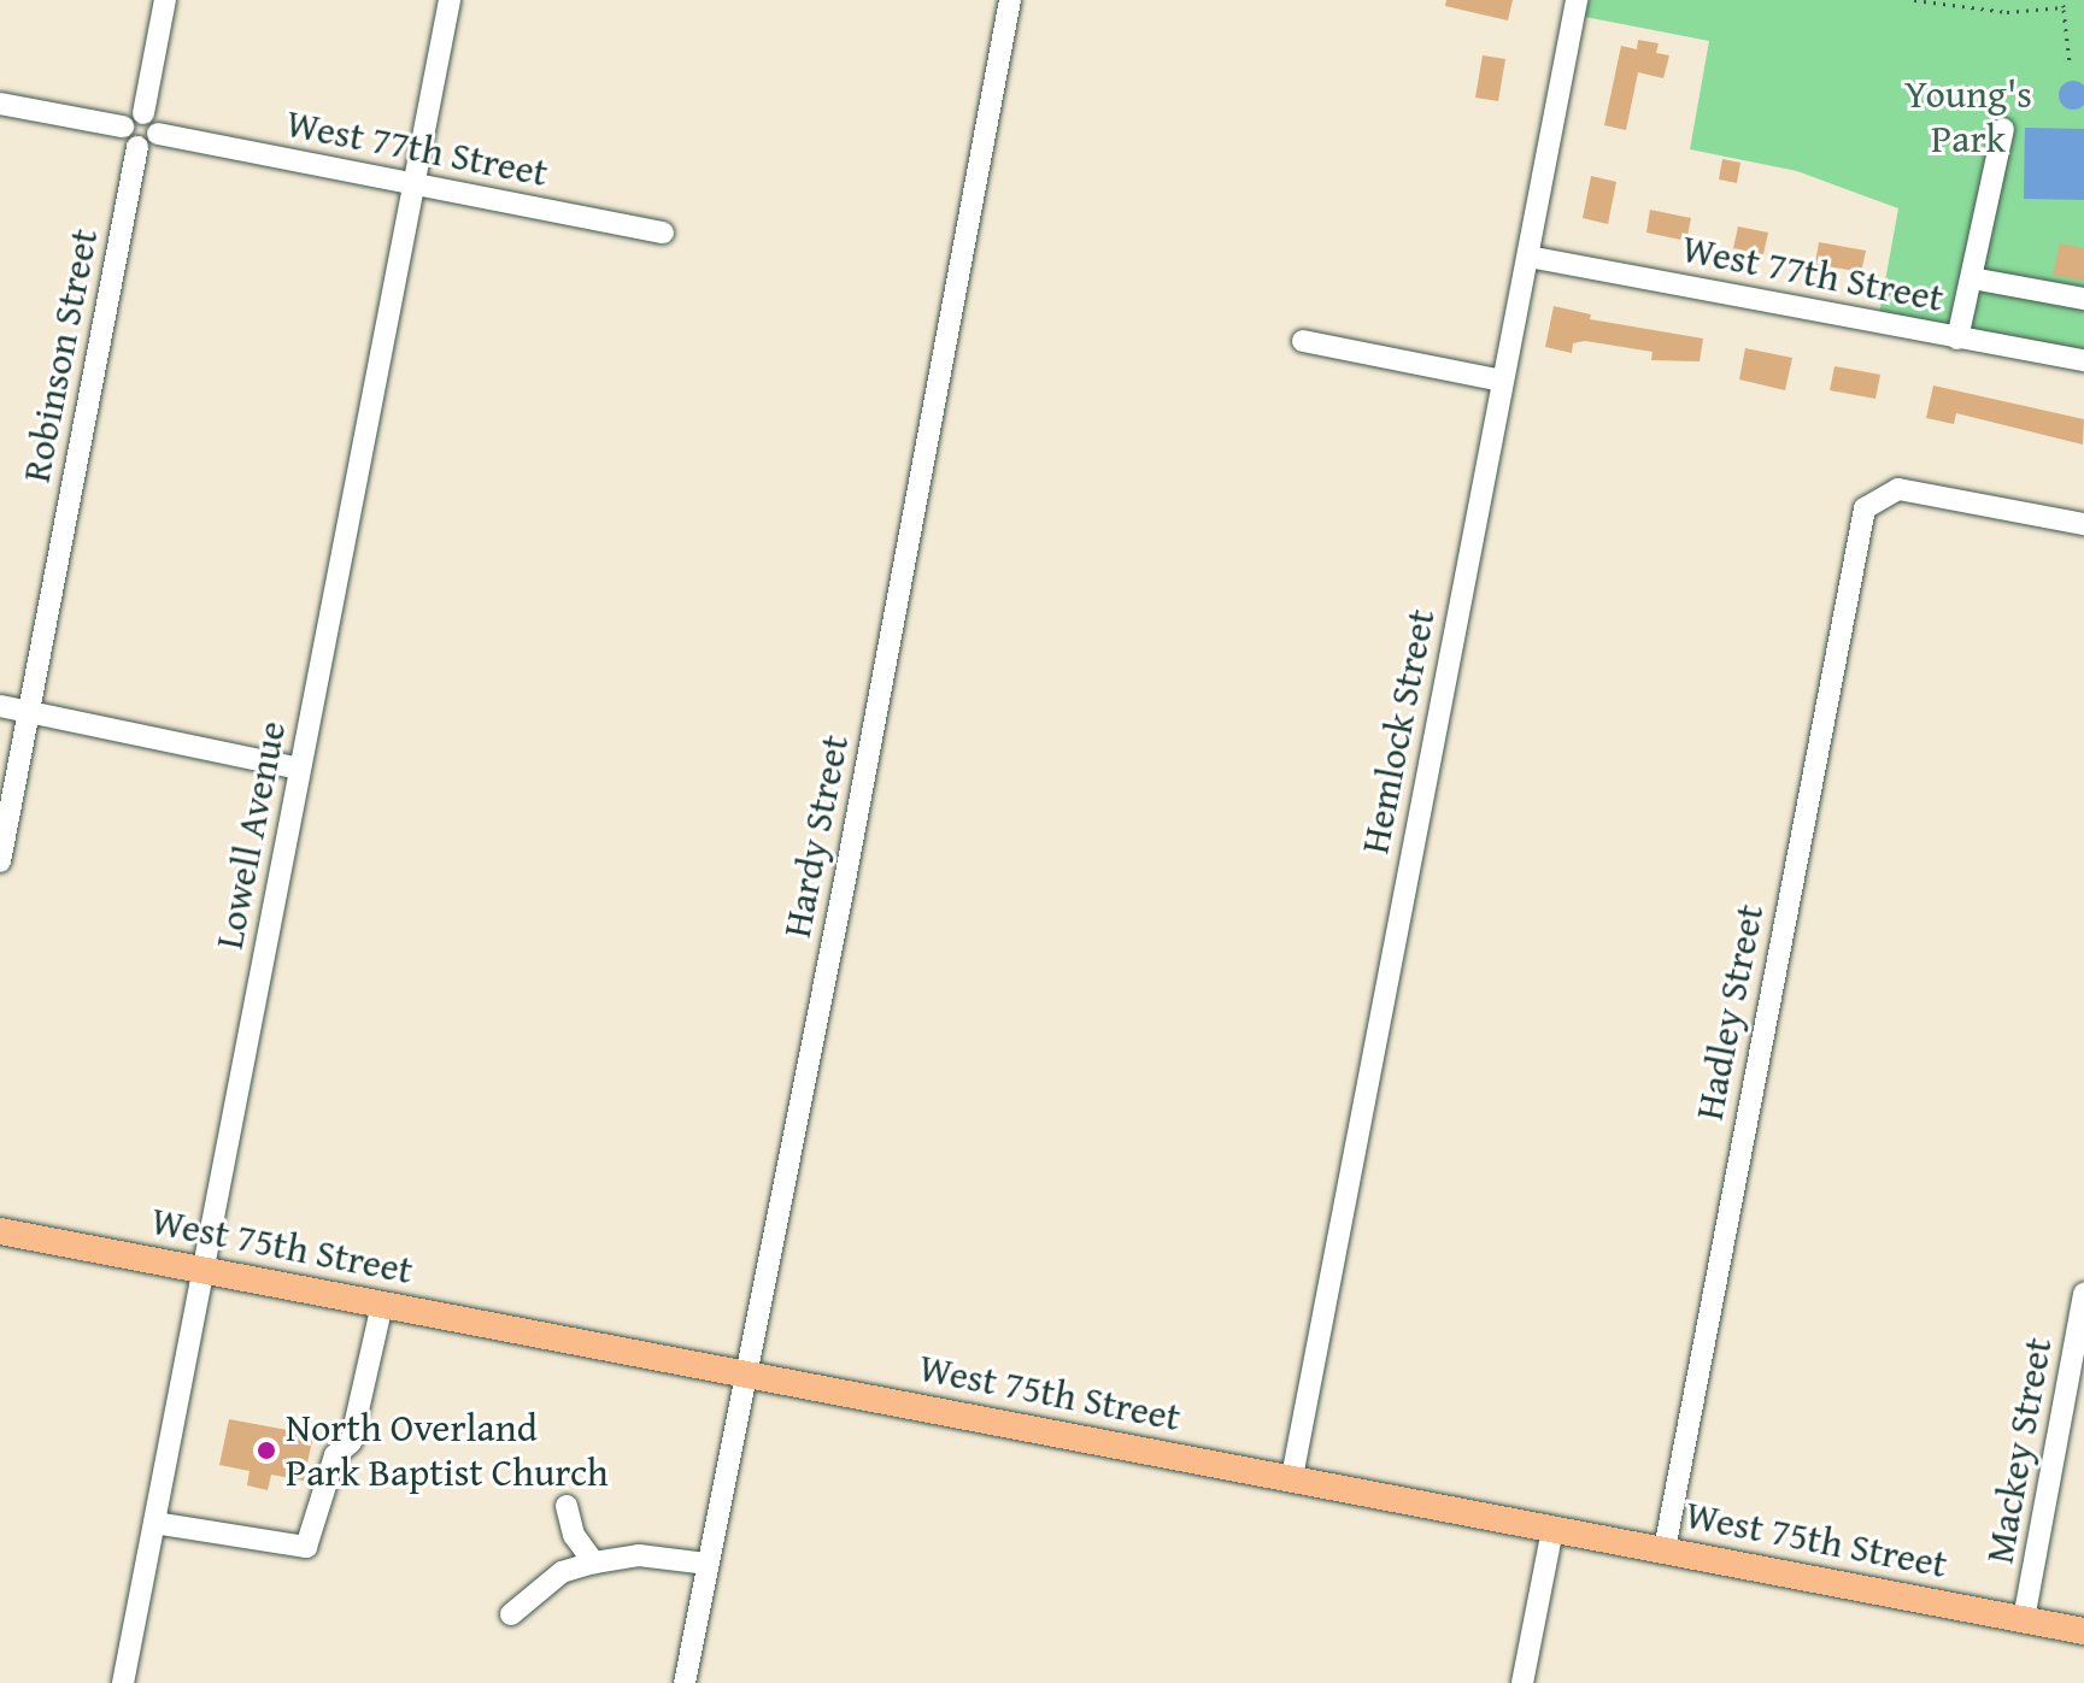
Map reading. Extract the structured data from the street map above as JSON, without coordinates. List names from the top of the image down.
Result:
{
  "streets": {
    "main road": ["West 75th Street"],
    "street": [
      "West 77th Street",
      "Robinson Street",
      "Hemlock Street",
      "Lowell Avenue",
      "Hardy Street",
      "Hadley Street",
      "Mackey Street"
    ]
  },
  "crossings": [
    ["West 77th Street", "Robinson Street"],
    ["West 77th Street", "Hemlock Street"],
    ["West 77th Street", "Lowell Avenue"],
    ["Hemlock Street", "West 75th Street"],
    ["Lowell Avenue", "West 75th Street"],
    ["Hardy Street", "West 75th Street"],
    ["Hadley Street", "West 75th Street"],
    ["West 75th Street", "Mackey Street"]
  ],
  "parks": ["Young's Park"],
  "places": ["North Overland Park Baptist Church"]
}
